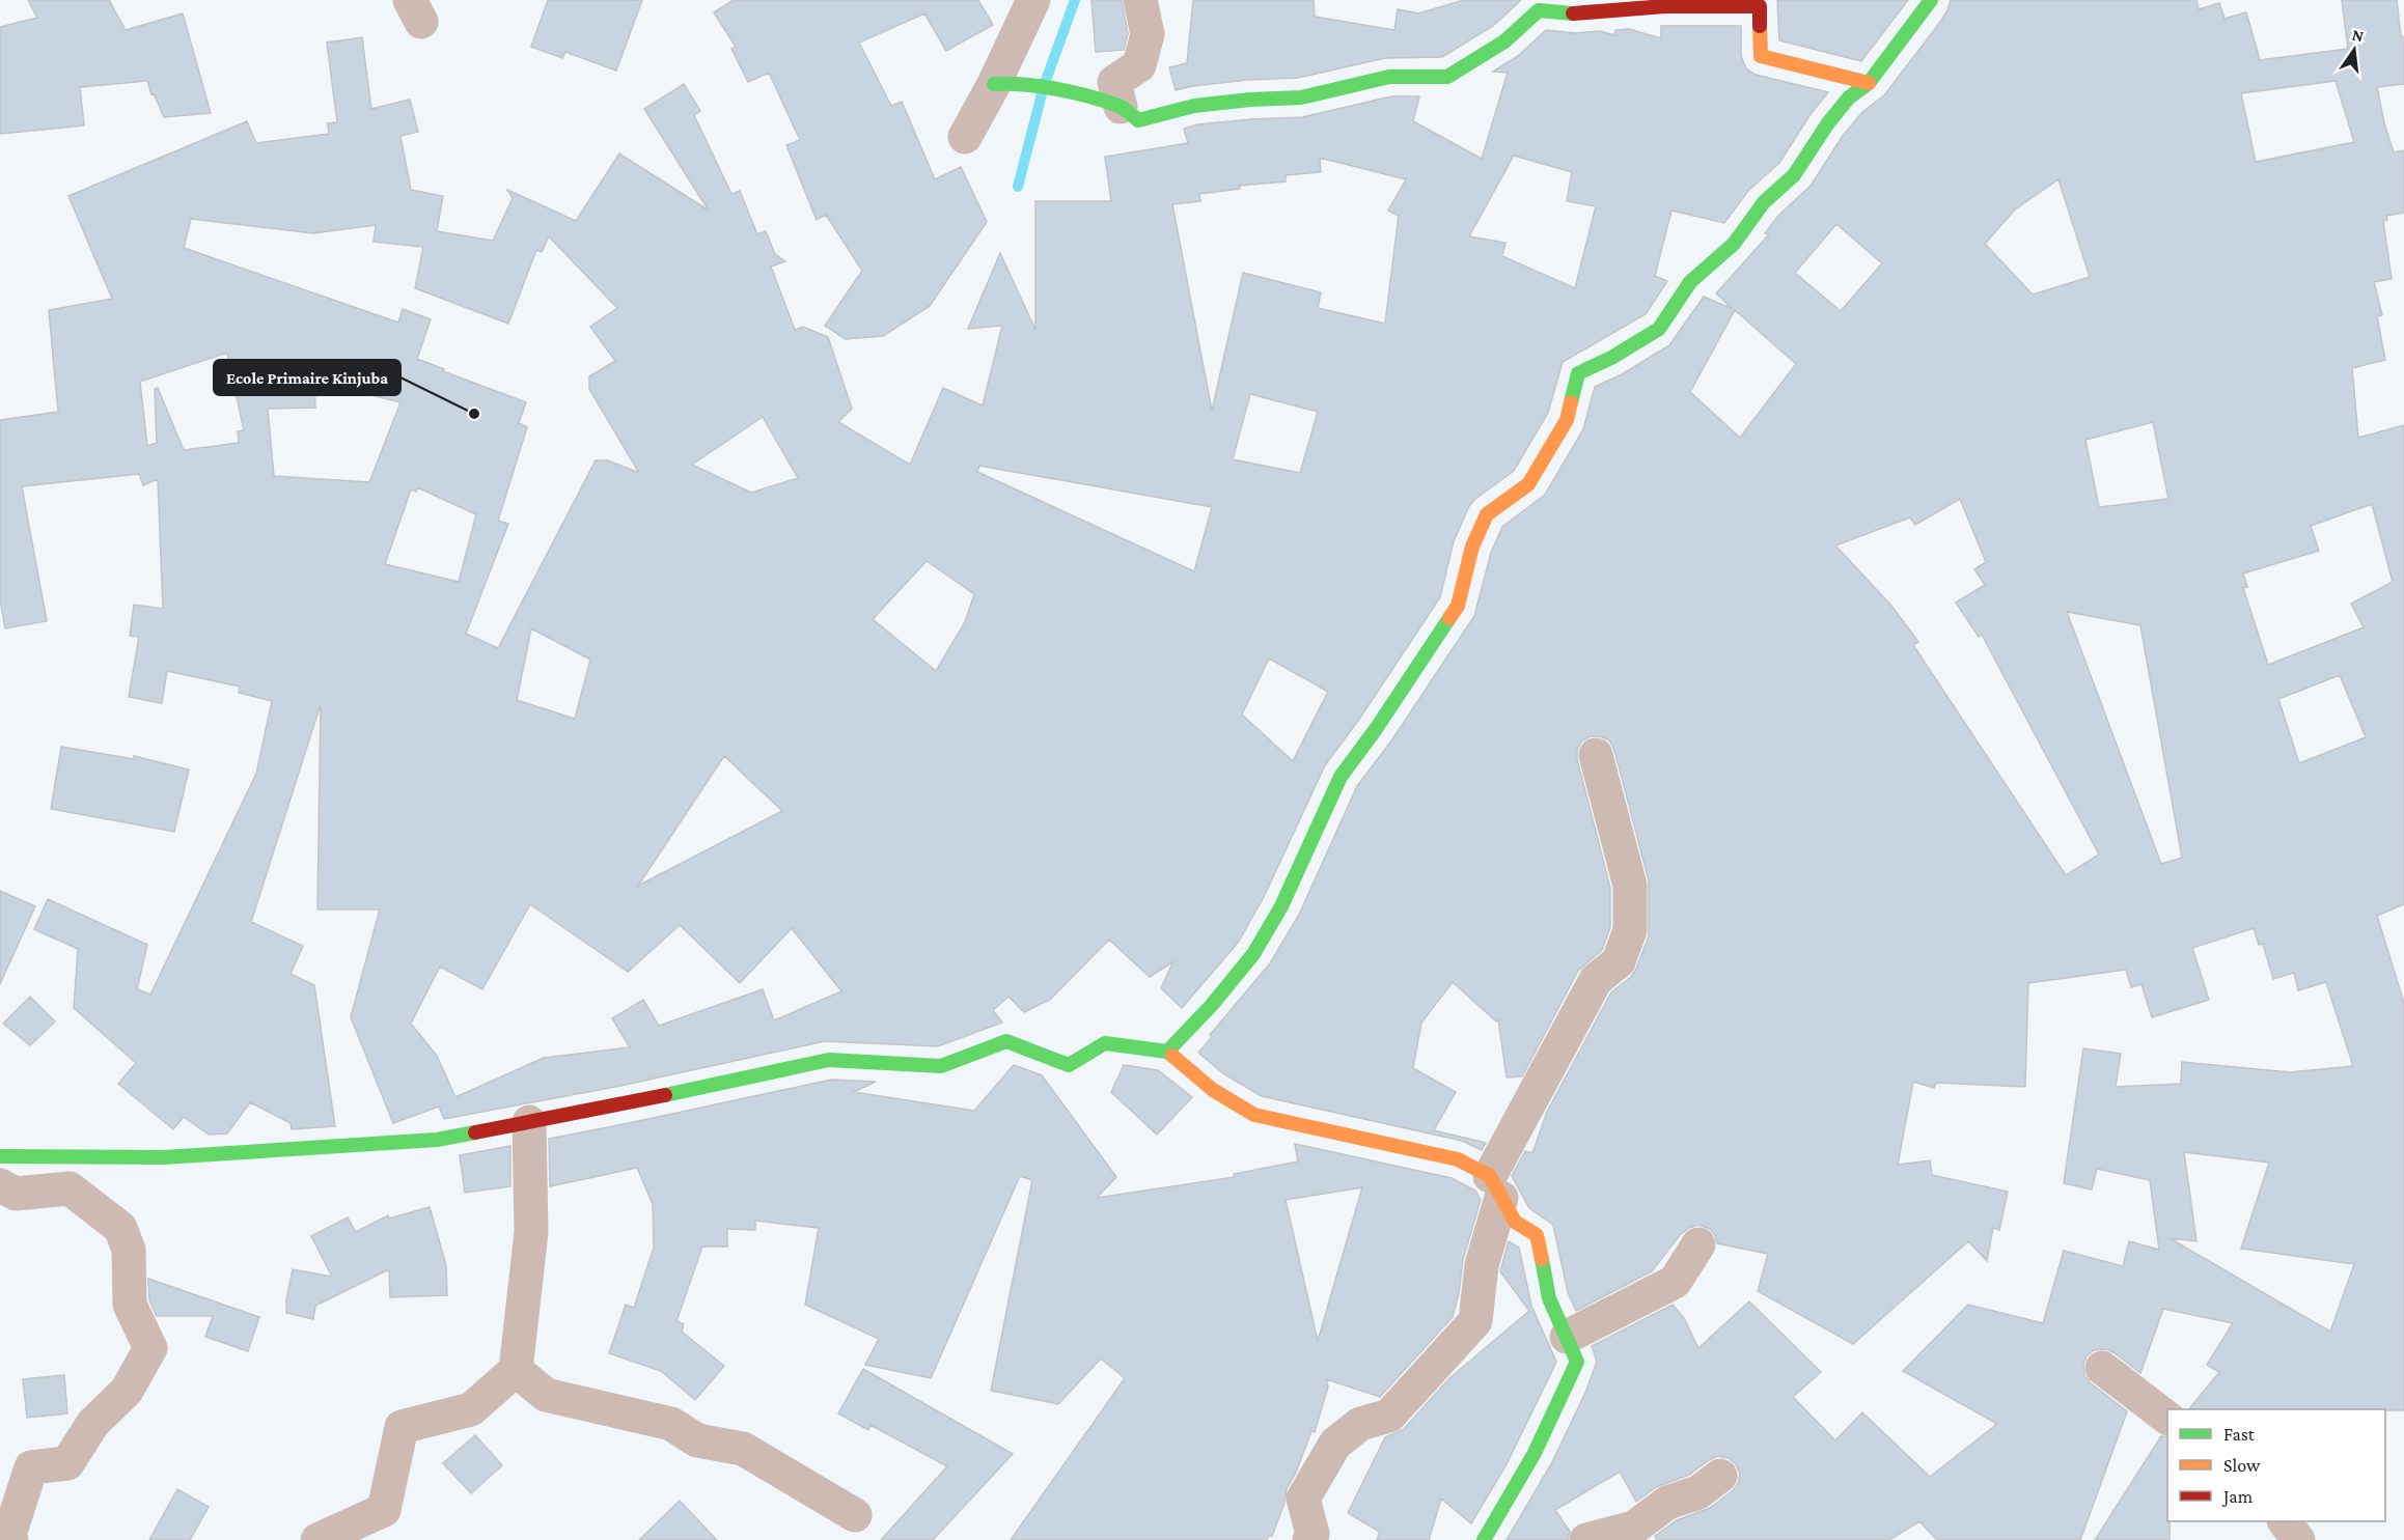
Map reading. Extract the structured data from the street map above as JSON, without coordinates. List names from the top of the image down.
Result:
{
  "places": ["Ecole Primaire Kinjuba"],
  "legend": ["Fast", "Slow", "Jam"],
  "north": "top"
}
